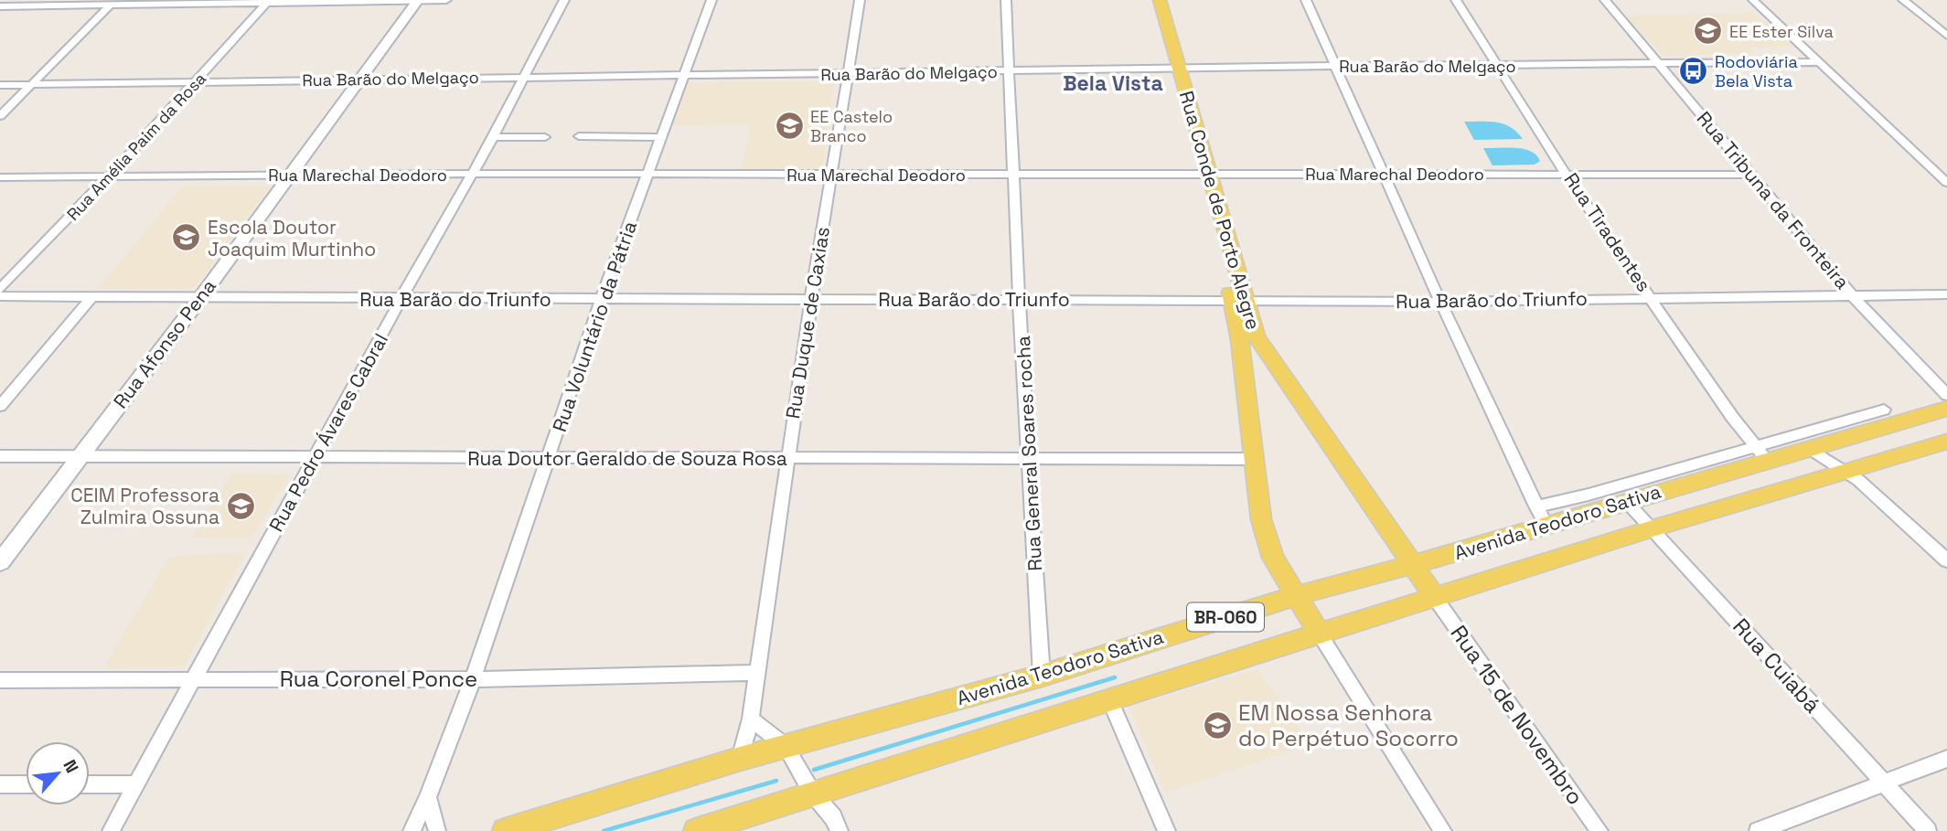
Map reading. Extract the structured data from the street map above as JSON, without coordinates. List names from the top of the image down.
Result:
{
  "streets": {
    "main road": ["Rua Conde de Porto Alegre", "Avenida Teodoro Sativa", "BR-060"],
    "street": [
      "Rua Barão do Melgaço",
      "Rua Amélia Paim da Rosa",
      "Rua Marechal Deodoro",
      "Rua Tribuna da Fronteira",
      "Rua Tiradentes",
      "Rua Barão do Triunfo",
      "Rua Duque de Caxias",
      "Rua Voluntário da Pátria",
      "Rua Afonso Pena",
      "Rua Pedro Ávares Cabral",
      "Rua General Soares rocha",
      "Rua Doutor Geraldo de Souza Rosa",
      "Rua Cuiabá",
      "Rua Coronel Ponce",
      "Rua 15 de Novembro"
    ]
  },
  "crossings": [
    ["Rua Barão do Melgaço", "Rua Amélia Paim da Rosa"],
    ["Rua Barão do Melgaço", "Rua Tribuna da Fronteira"],
    ["Rua Barão do Melgaço", "Rua Conde de Porto Alegre"],
    ["Rua Barão do Melgaço", "Rua Tiradentes"],
    ["Rua Barão do Melgaço", "Rua Duque de Caxias"],
    ["Rua Barão do Melgaço", "Rua Voluntário da Pátria"],
    ["Rua Barão do Melgaço", "Rua Afonso Pena"],
    ["Rua Barão do Melgaço", "Rua Pedro Ávares Cabral"],
    ["Rua Barão do Melgaço", "Rua General Soares rocha"],
    ["Rua Amélia Paim da Rosa", "Rua Marechal Deodoro"],
    ["Rua Marechal Deodoro", "Rua Tribuna da Fronteira"],
    ["Rua Marechal Deodoro", "Rua Conde de Porto Alegre"],
    ["Rua Marechal Deodoro", "Rua Tiradentes"],
    ["Rua Marechal Deodoro", "Rua Duque de Caxias"],
    ["Rua Marechal Deodoro", "Rua Voluntário da Pátria"],
    ["Rua Marechal Deodoro", "Rua Afonso Pena"],
    ["Rua Marechal Deodoro", "Rua Pedro Ávares Cabral"],
    ["Rua Marechal Deodoro", "Rua General Soares rocha"],
    ["Rua Tribuna da Fronteira", "Rua Barão do Triunfo"],
    ["Rua Conde de Porto Alegre", "Rua Barão do Triunfo"],
    ["Rua Conde de Porto Alegre", "Rua Doutor Geraldo de Souza Rosa"],
    ["Rua Conde de Porto Alegre", "Avenida Teodoro Sativa"],
    ["Rua Conde de Porto Alegre", "Rua 15 de Novembro"],
    ["Rua Tiradentes", "Rua Barão do Triunfo"],
    ["Rua Tiradentes", "Avenida Teodoro Sativa"],
    ["Rua Barão do Triunfo", "Rua Duque de Caxias"],
    ["Rua Barão do Triunfo", "Rua Voluntário da Pátria"],
    ["Rua Barão do Triunfo", "Rua Afonso Pena"],
    ["Rua Barão do Triunfo", "Rua Pedro Ávares Cabral"],
    ["Rua Barão do Triunfo", "Rua General Soares rocha"],
    ["Rua Duque de Caxias", "Rua Doutor Geraldo de Souza Rosa"],
    ["Rua Duque de Caxias", "Avenida Teodoro Sativa"],
    ["Rua Duque de Caxias", "Rua Coronel Ponce"],
    ["Rua Voluntário da Pátria", "Rua Doutor Geraldo de Souza Rosa"],
    ["Rua Voluntário da Pátria", "Rua Coronel Ponce"],
    ["Rua Afonso Pena", "Rua Doutor Geraldo de Souza Rosa"],
    ["Rua Pedro Ávares Cabral", "Rua Doutor Geraldo de Souza Rosa"],
    ["Rua Pedro Ávares Cabral", "Rua Coronel Ponce"],
    ["Rua General Soares rocha", "Rua Doutor Geraldo de Souza Rosa"],
    ["Rua General Soares rocha", "Avenida Teodoro Sativa"],
    ["Avenida Teodoro Sativa", "Rua Cuiabá"],
    ["Avenida Teodoro Sativa", "Rua 15 de Novembro"]
  ],
  "districts": ["Bela Vista"],
  "places": {
    "school or university": [
      "EE Ester Silva",
      "EE Castelo Branco",
      "Escola Doutor Joaquim Murtinho",
      "CEIM Professora Zulmira Ossuna",
      "EM Nossa Senhora do Perpétuo Socorro"
    ],
    "bus stop": ["Rodoviária Bela Vista"]
  },
  "north": "top right"
}
